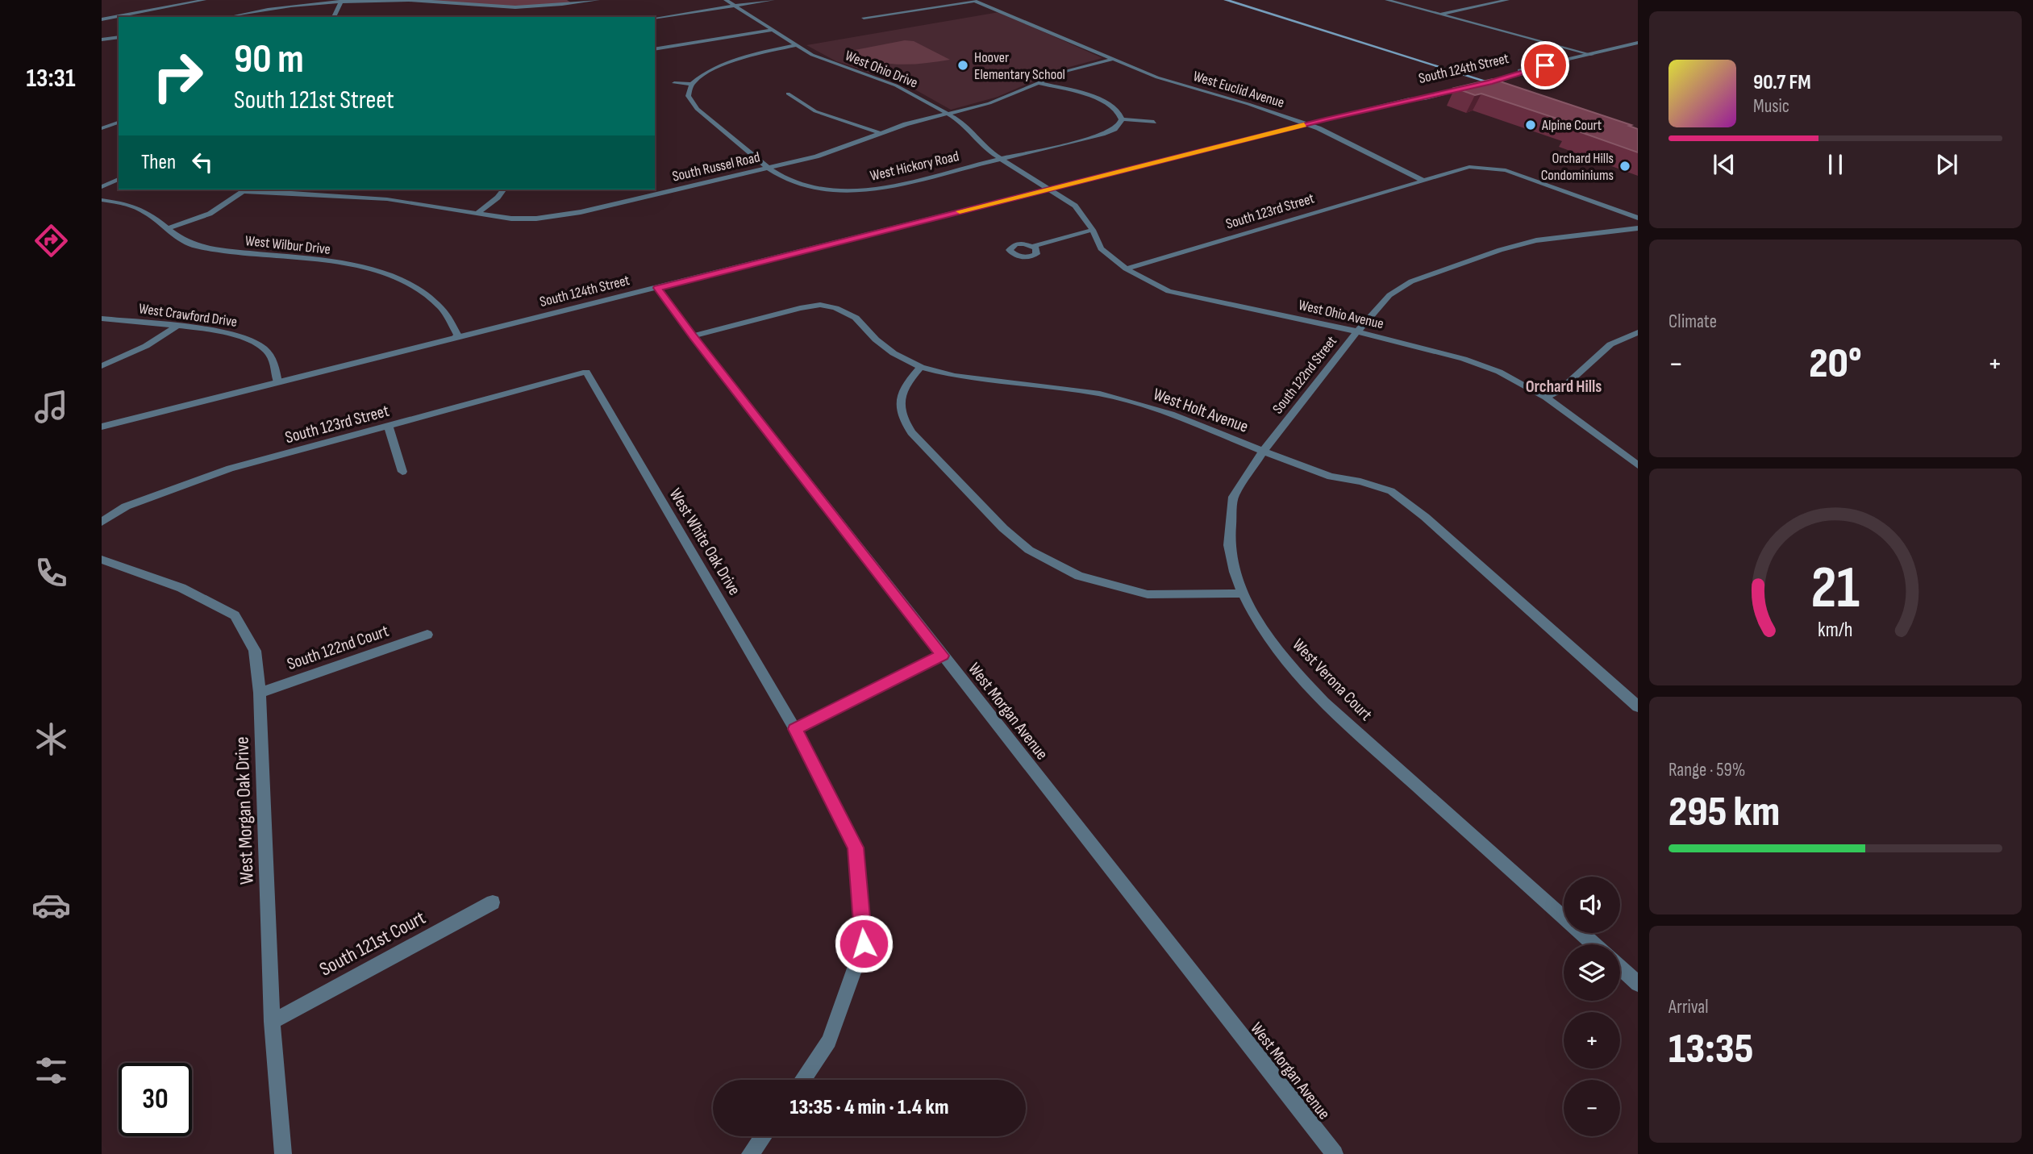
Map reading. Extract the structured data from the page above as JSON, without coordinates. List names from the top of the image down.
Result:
{
  "streets": {
    "street": [
      "South 124th Street",
      "West Ohio Drive",
      "West Euclid Avenue",
      "West Hickory Road",
      "South Russel Road",
      "South 123rd Street",
      "West Wilbur Drive",
      "West Ohio Avenue",
      "West Crawford Drive",
      "South 122nd Street",
      "West Holt Avenue",
      "West White Oak Drive",
      "South 122nd Court",
      "West Verona Court",
      "West Morgan Avenue",
      "West Morgan Oak Drive",
      "South 121st Court"
    ]
  },
  "crossings": [
    ["South 124th Street", "West Ohio Drive"],
    ["South 124th Street", "West Euclid Avenue"],
    ["South 124th Street", "West Wilbur Drive"],
    ["South 124th Street", "West Ohio Avenue"],
    ["South 124th Street", "West Crawford Drive"],
    ["South 124th Street", "West Morgan Avenue"],
    ["West Ohio Drive", "West Hickory Road"],
    ["West Ohio Drive", "South Russel Road"],
    ["West Ohio Drive", "West Ohio Avenue"],
    ["West Euclid Avenue", "South Russel Road"],
    ["West Euclid Avenue", "South 123rd Street"],
    ["West Hickory Road", "South Russel Road"],
    ["South 123rd Street", "West Ohio Avenue"],
    ["South 123rd Street", "West White Oak Drive"],
    ["West Ohio Avenue", "South 122nd Street"],
    ["South 122nd Street", "West Holt Avenue"],
    ["South 122nd Street", "West Verona Court"],
    ["West Holt Avenue", "West Morgan Avenue"],
    ["South 122nd Court", "West Morgan Oak Drive"],
    ["West Morgan Oak Drive", "South 121st Court"]
  ],
  "districts": ["Orchard Hills"],
  "places": ["Hoover Elementary School", "Alpine Court", "Orchard Hills Condominiums"],
  "page": {
    "tabs": "13:31",
    "turn": ["90 m", "South 121st Street"],
    "song": ["90.7 FM", "Music"],
    "then": "Then",
    "tile": [
      "Climate",
      ["Range · 59%", "295 km"],
      ["Arrival", "13:35"]
    ],
    "heat": ["−", "20°", "+"],
    "map_buttons": ["+", "−"],
    "limit": "30",
    "trip": "13:35 · 4 min · 1.4 km",
    "gauge": ["21", "km/h"]
  }
}
